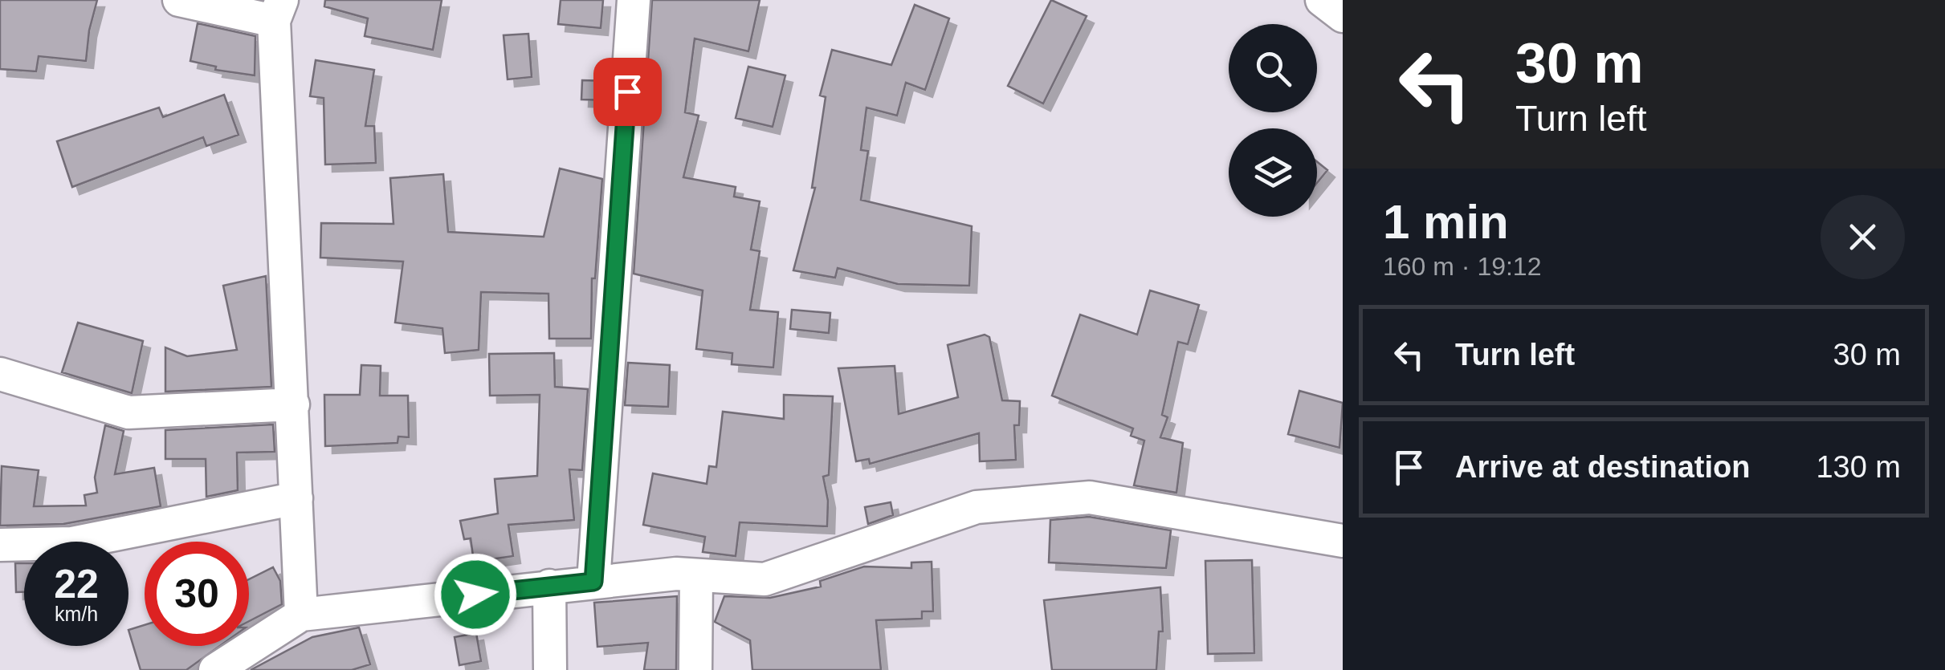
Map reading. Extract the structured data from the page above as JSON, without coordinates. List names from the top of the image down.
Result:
{
  "page": {
    "turn": ["30 m", "Turn left"],
    "heading": ["1 min", "160 m · 19:12"],
    "list": [
      {
        "name": "Turn left",
        "value": "30 m"
      },
      {
        "name": "Arrive at destination",
        "value": "130 m"
      }
    ],
    "speed": "22 km/h",
    "limit": "30"
  }
}
